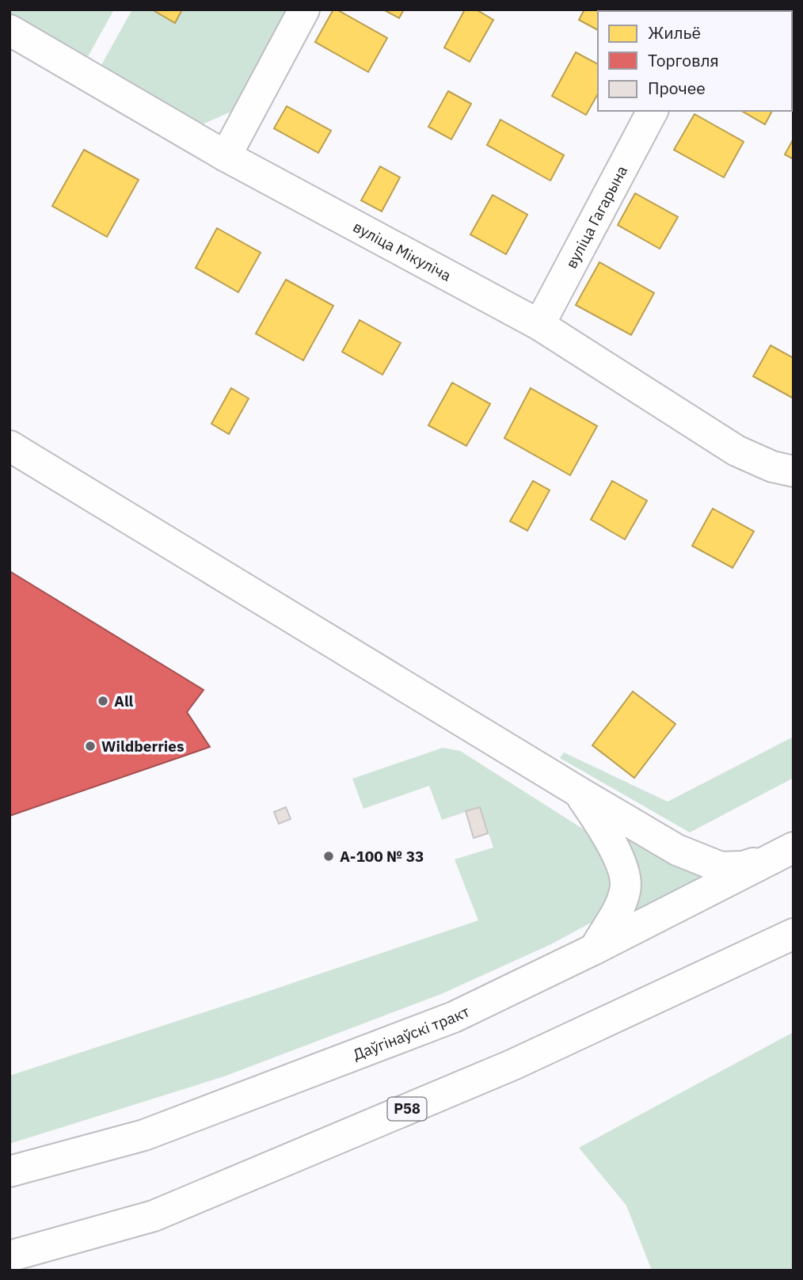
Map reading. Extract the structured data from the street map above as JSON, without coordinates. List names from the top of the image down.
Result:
{
  "streets": {
    "main road": [
      "вуліца Гагарына",
      "вуліца Мікуліча",
      "Даўгінаўскі тракт",
      "Р58"
    ]
  },
  "crossings": [
    ["вуліца Гагарына", "вуліца Мікуліча"]
  ],
  "places": ["All", "Wildberries", "А-100 № 33"],
  "legend": ["Жильё", "Торговля", "Прочее"]
}
